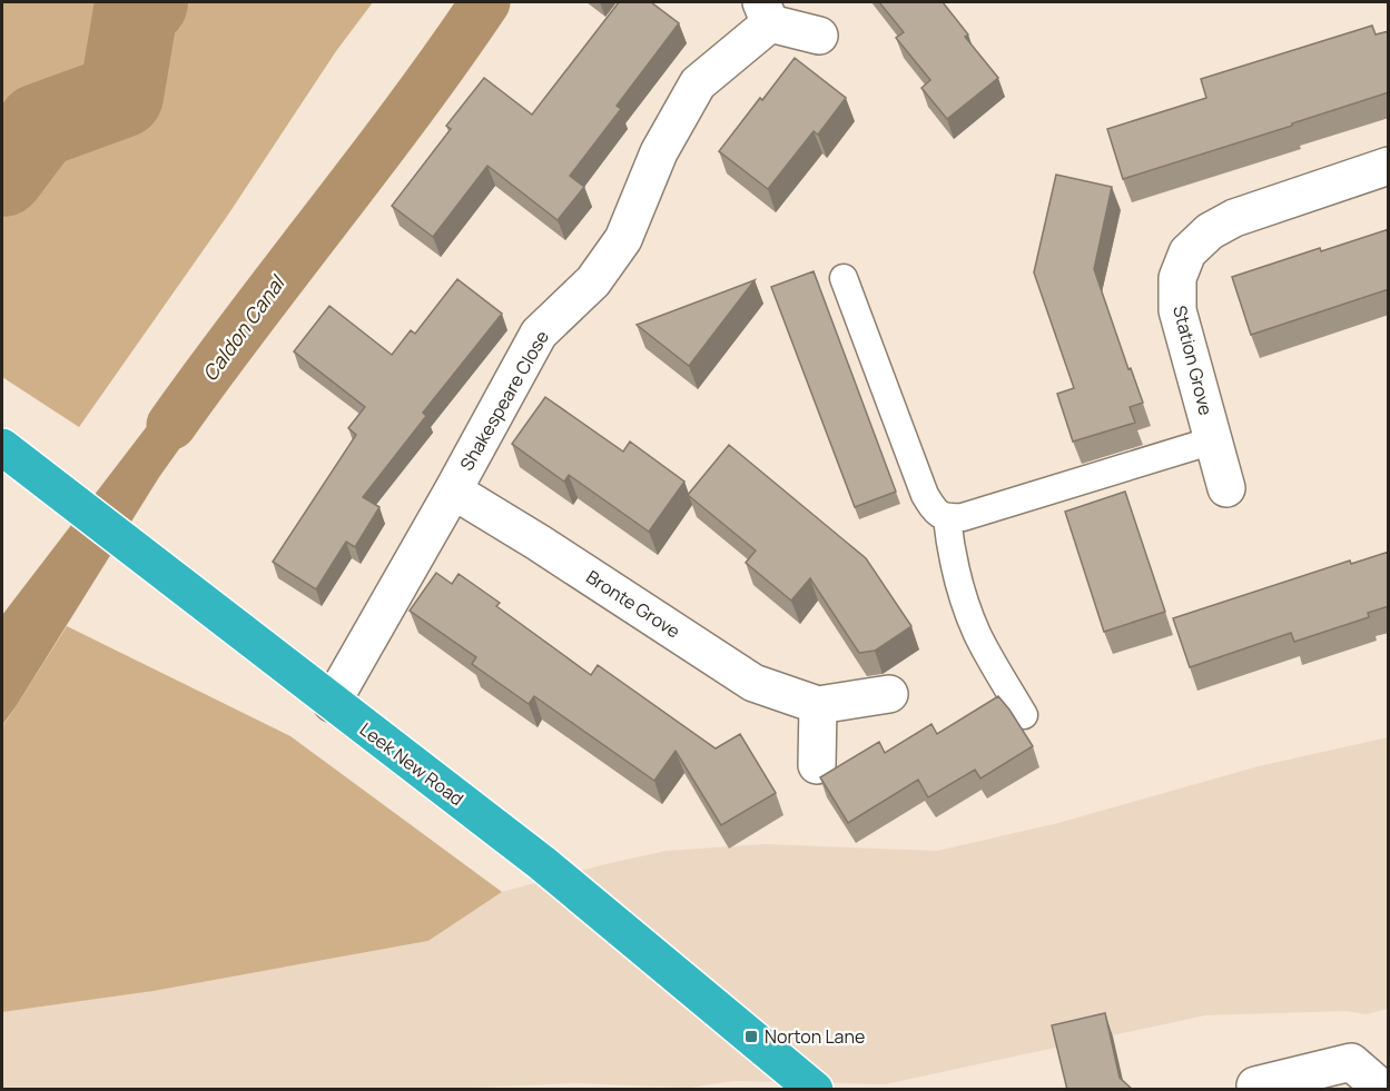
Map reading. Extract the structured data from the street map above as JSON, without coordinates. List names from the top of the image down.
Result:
{
  "streets": {
    "highway": ["Leek New Road"],
    "street": ["Station Grove", "Shakespeare Close", "Bronte Grove"]
  },
  "crossings": [
    ["Shakespeare Close", "Bronte Grove"],
    ["Shakespeare Close", "Leek New Road"]
  ],
  "water": ["Caldon Canal"],
  "places": {
    "transit": ["Norton Lane"]
  }
}
